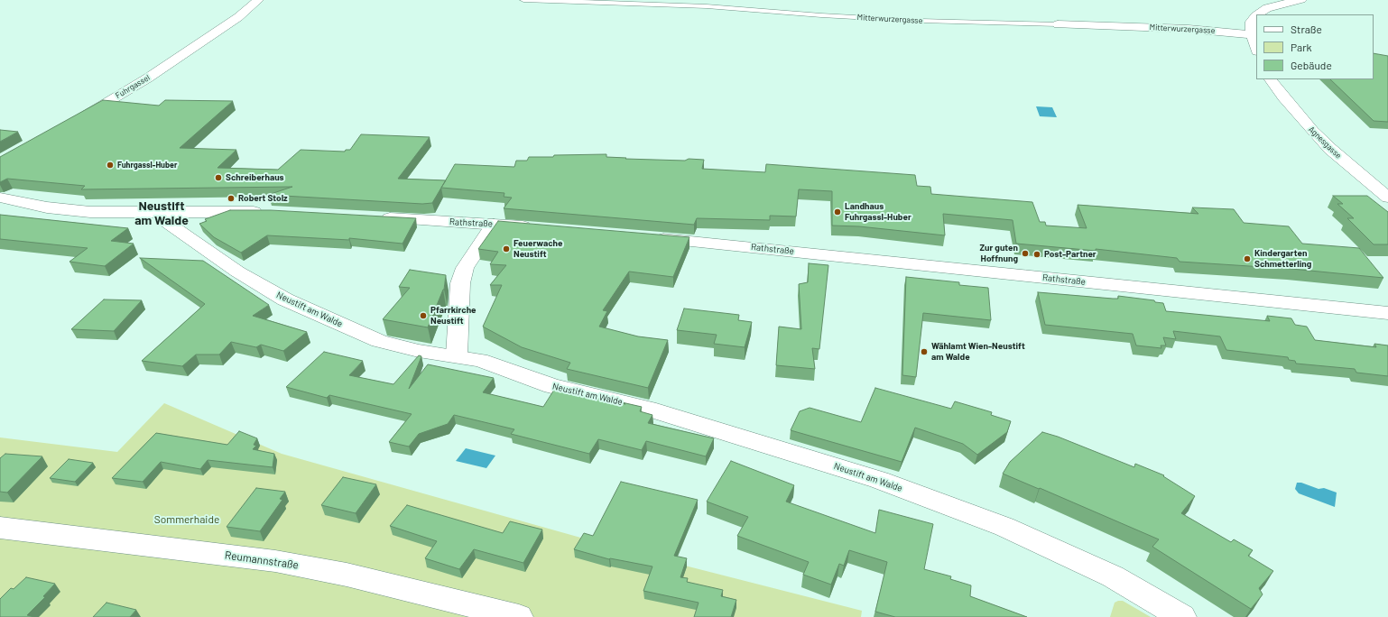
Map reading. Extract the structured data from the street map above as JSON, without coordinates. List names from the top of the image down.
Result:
{
  "streets": {
    "street": [
      "Mitterwurzergasse",
      "Fuhrgassel",
      "Agnesgasse",
      "Rathstraße",
      "Neustift am Walde",
      "Reumannstraße"
    ]
  },
  "districts": ["Neustift am Walde"],
  "parks": ["Sommerhaide"],
  "places": [
    "Fuhrgassl-Huber",
    "Schreiberhaus",
    "Robert Stolz",
    "Landhaus Fuhrgassl-Huber",
    "Feuerwache Neustift",
    "Zur guten Hoffnung",
    "Post-Partner",
    "Kindergarten Schmetterling",
    "Pfarrkirche Neustift",
    "Wählamt Wien-Neustift am Walde"
  ],
  "legend": ["Straße", "Park", "Gebäude"]
}
